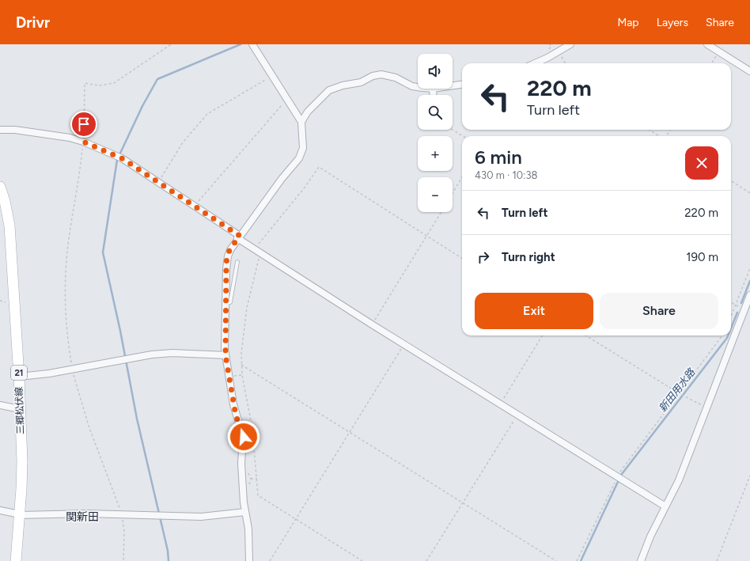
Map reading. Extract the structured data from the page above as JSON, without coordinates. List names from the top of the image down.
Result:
{
  "streets": {
    "main road": ["21", "三郷松伏線"]
  },
  "districts": ["関新田"],
  "water": ["新田用水路"],
  "page": {
    "header": "Drivr",
    "nav": ["Map", "Layers", "Share"],
    "map_buttons": ["+", "−"],
    "turn": ["220 m", "Turn left"],
    "heading": ["6 min", "430 m · 10:38"],
    "list": [
      {
        "name": "Turn left",
        "value": "220 m"
      },
      {
        "name": "Turn right",
        "value": "190 m"
      }
    ],
    "buttons": ["Exit", "Share"]
  }
}
